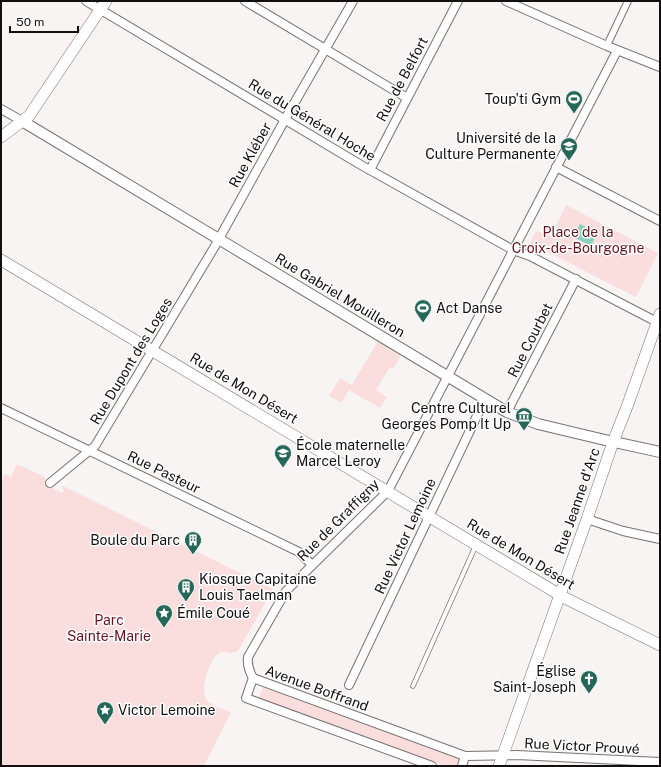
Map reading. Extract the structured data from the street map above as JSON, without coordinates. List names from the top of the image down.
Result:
{
  "streets": {
    "main road": ["Rue de Mon Désert", "Rue Jeanne d'Arc"],
    "street": [
      "Rue de Belfort",
      "Rue du Général Hoche",
      "Rue Kléber",
      "Rue Gabriel Mouilleron",
      "Rue Courbet",
      "Rue Dupont des Loges",
      "Rue Pasteur",
      "Rue de Graffigny",
      "Rue Victor Lemoine",
      "Avenue Boffrand",
      "Rue Victor Prouvé"
    ]
  },
  "crossings": [
    ["Rue de Belfort", "Rue du Général Hoche"],
    ["Rue du Général Hoche", "Rue Kléber"],
    ["Rue du Général Hoche", "Rue Courbet"],
    ["Rue du Général Hoche", "Rue Jeanne d'Arc"],
    ["Rue du Général Hoche", "Rue de Graffigny"],
    ["Rue Kléber", "Rue Gabriel Mouilleron"],
    ["Rue Kléber", "Rue Dupont des Loges"],
    ["Rue Gabriel Mouilleron", "Rue Courbet"],
    ["Rue Gabriel Mouilleron", "Rue Dupont des Loges"],
    ["Rue Gabriel Mouilleron", "Rue Jeanne d'Arc"],
    ["Rue Gabriel Mouilleron", "Rue de Graffigny"],
    ["Rue Gabriel Mouilleron", "Rue Victor Lemoine"],
    ["Rue Dupont des Loges", "Rue de Mon Désert"],
    ["Rue Dupont des Loges", "Rue Pasteur"],
    ["Rue de Mon Désert", "Rue Jeanne d'Arc"],
    ["Rue de Mon Désert", "Rue de Graffigny"],
    ["Rue de Mon Désert", "Rue Victor Lemoine"],
    ["Rue Pasteur", "Rue de Graffigny"],
    ["Rue Jeanne d'Arc", "Avenue Boffrand"],
    ["Rue Jeanne d'Arc", "Rue Victor Prouvé"],
    ["Rue de Graffigny", "Avenue Boffrand"],
    ["Avenue Boffrand", "Rue Victor Prouvé"]
  ],
  "parks": ["Place de la Croix-de-Bourgogne", "Parc Sainte-Marie"],
  "places": {
    "sports": ["Toup'ti Gym", "Act Danse"],
    "school or university": ["Université de la Culture Permanente", "École maternelle Marcel Leroy"],
    "museum": ["Centre Culturel Georges Pomp It Up"],
    "building": ["Boule du Parc", "Kiosque Capitaine Louis Taelman"],
    "place": ["Émile Coué", "Victor Lemoine"],
    "church": ["Église Saint-Joseph"]
  },
  "scale_bar": "50 m"
}
